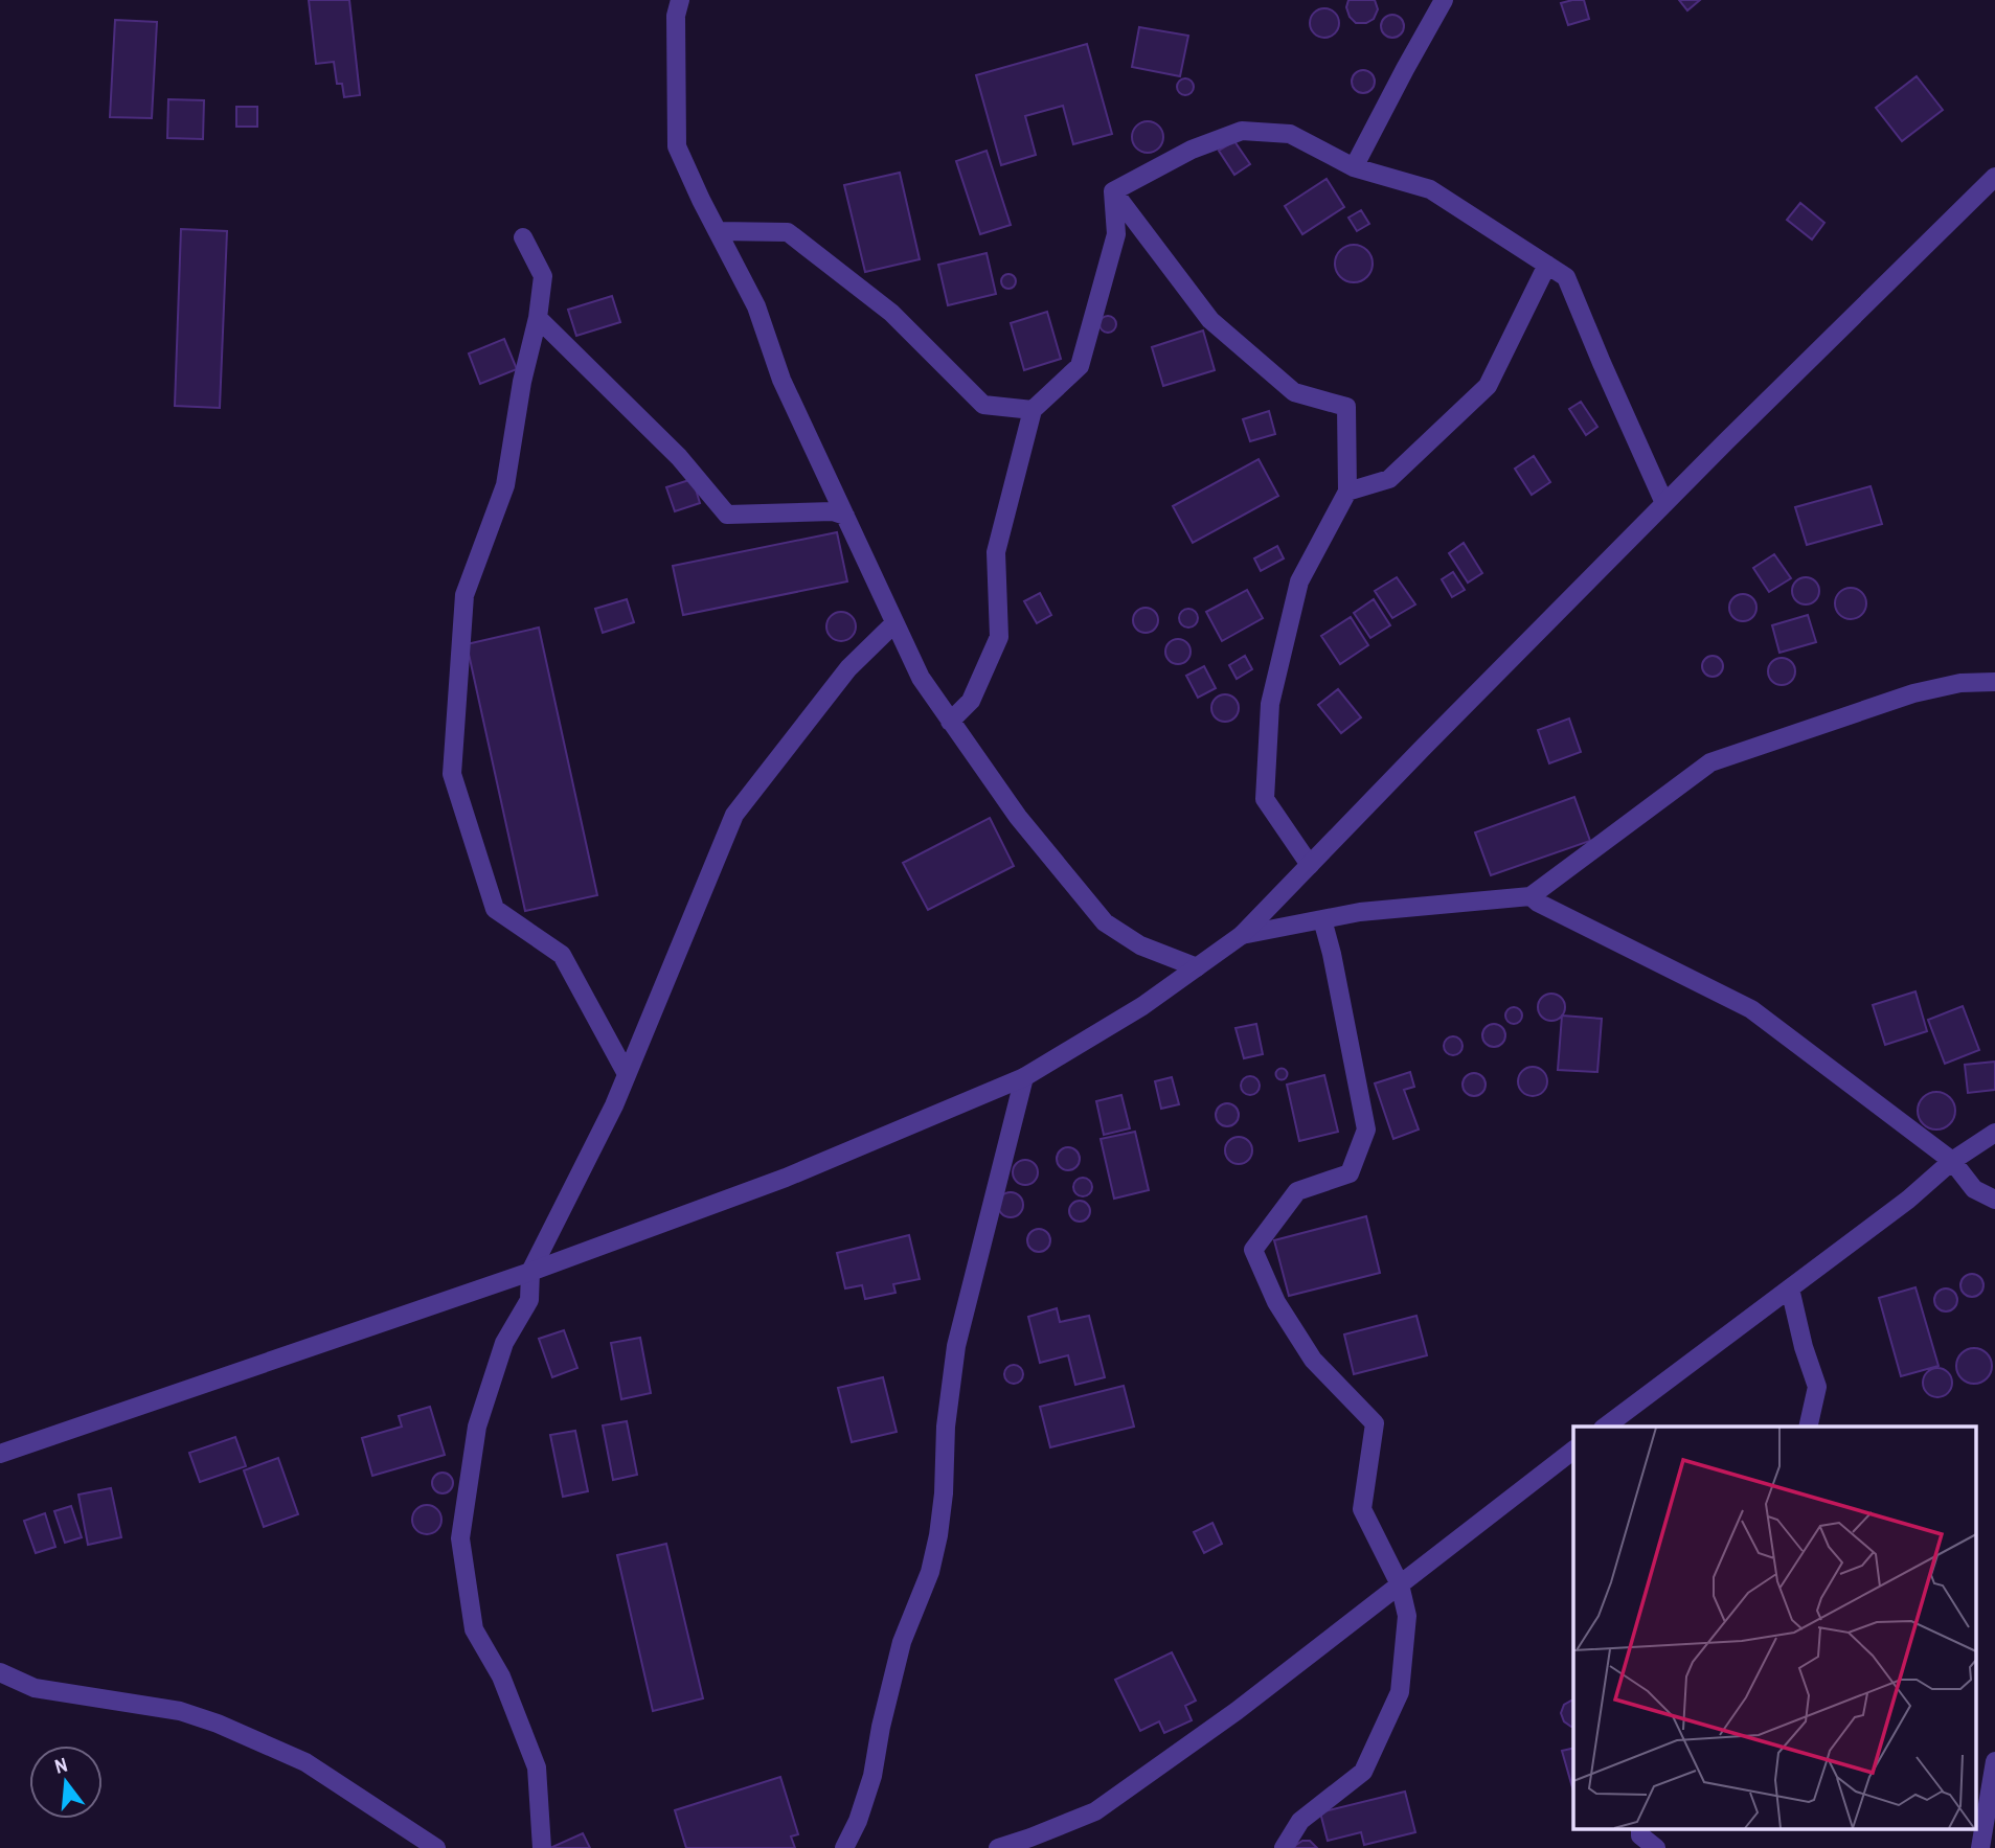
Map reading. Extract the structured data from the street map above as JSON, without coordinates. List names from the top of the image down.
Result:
{
  "north": "top"
}
